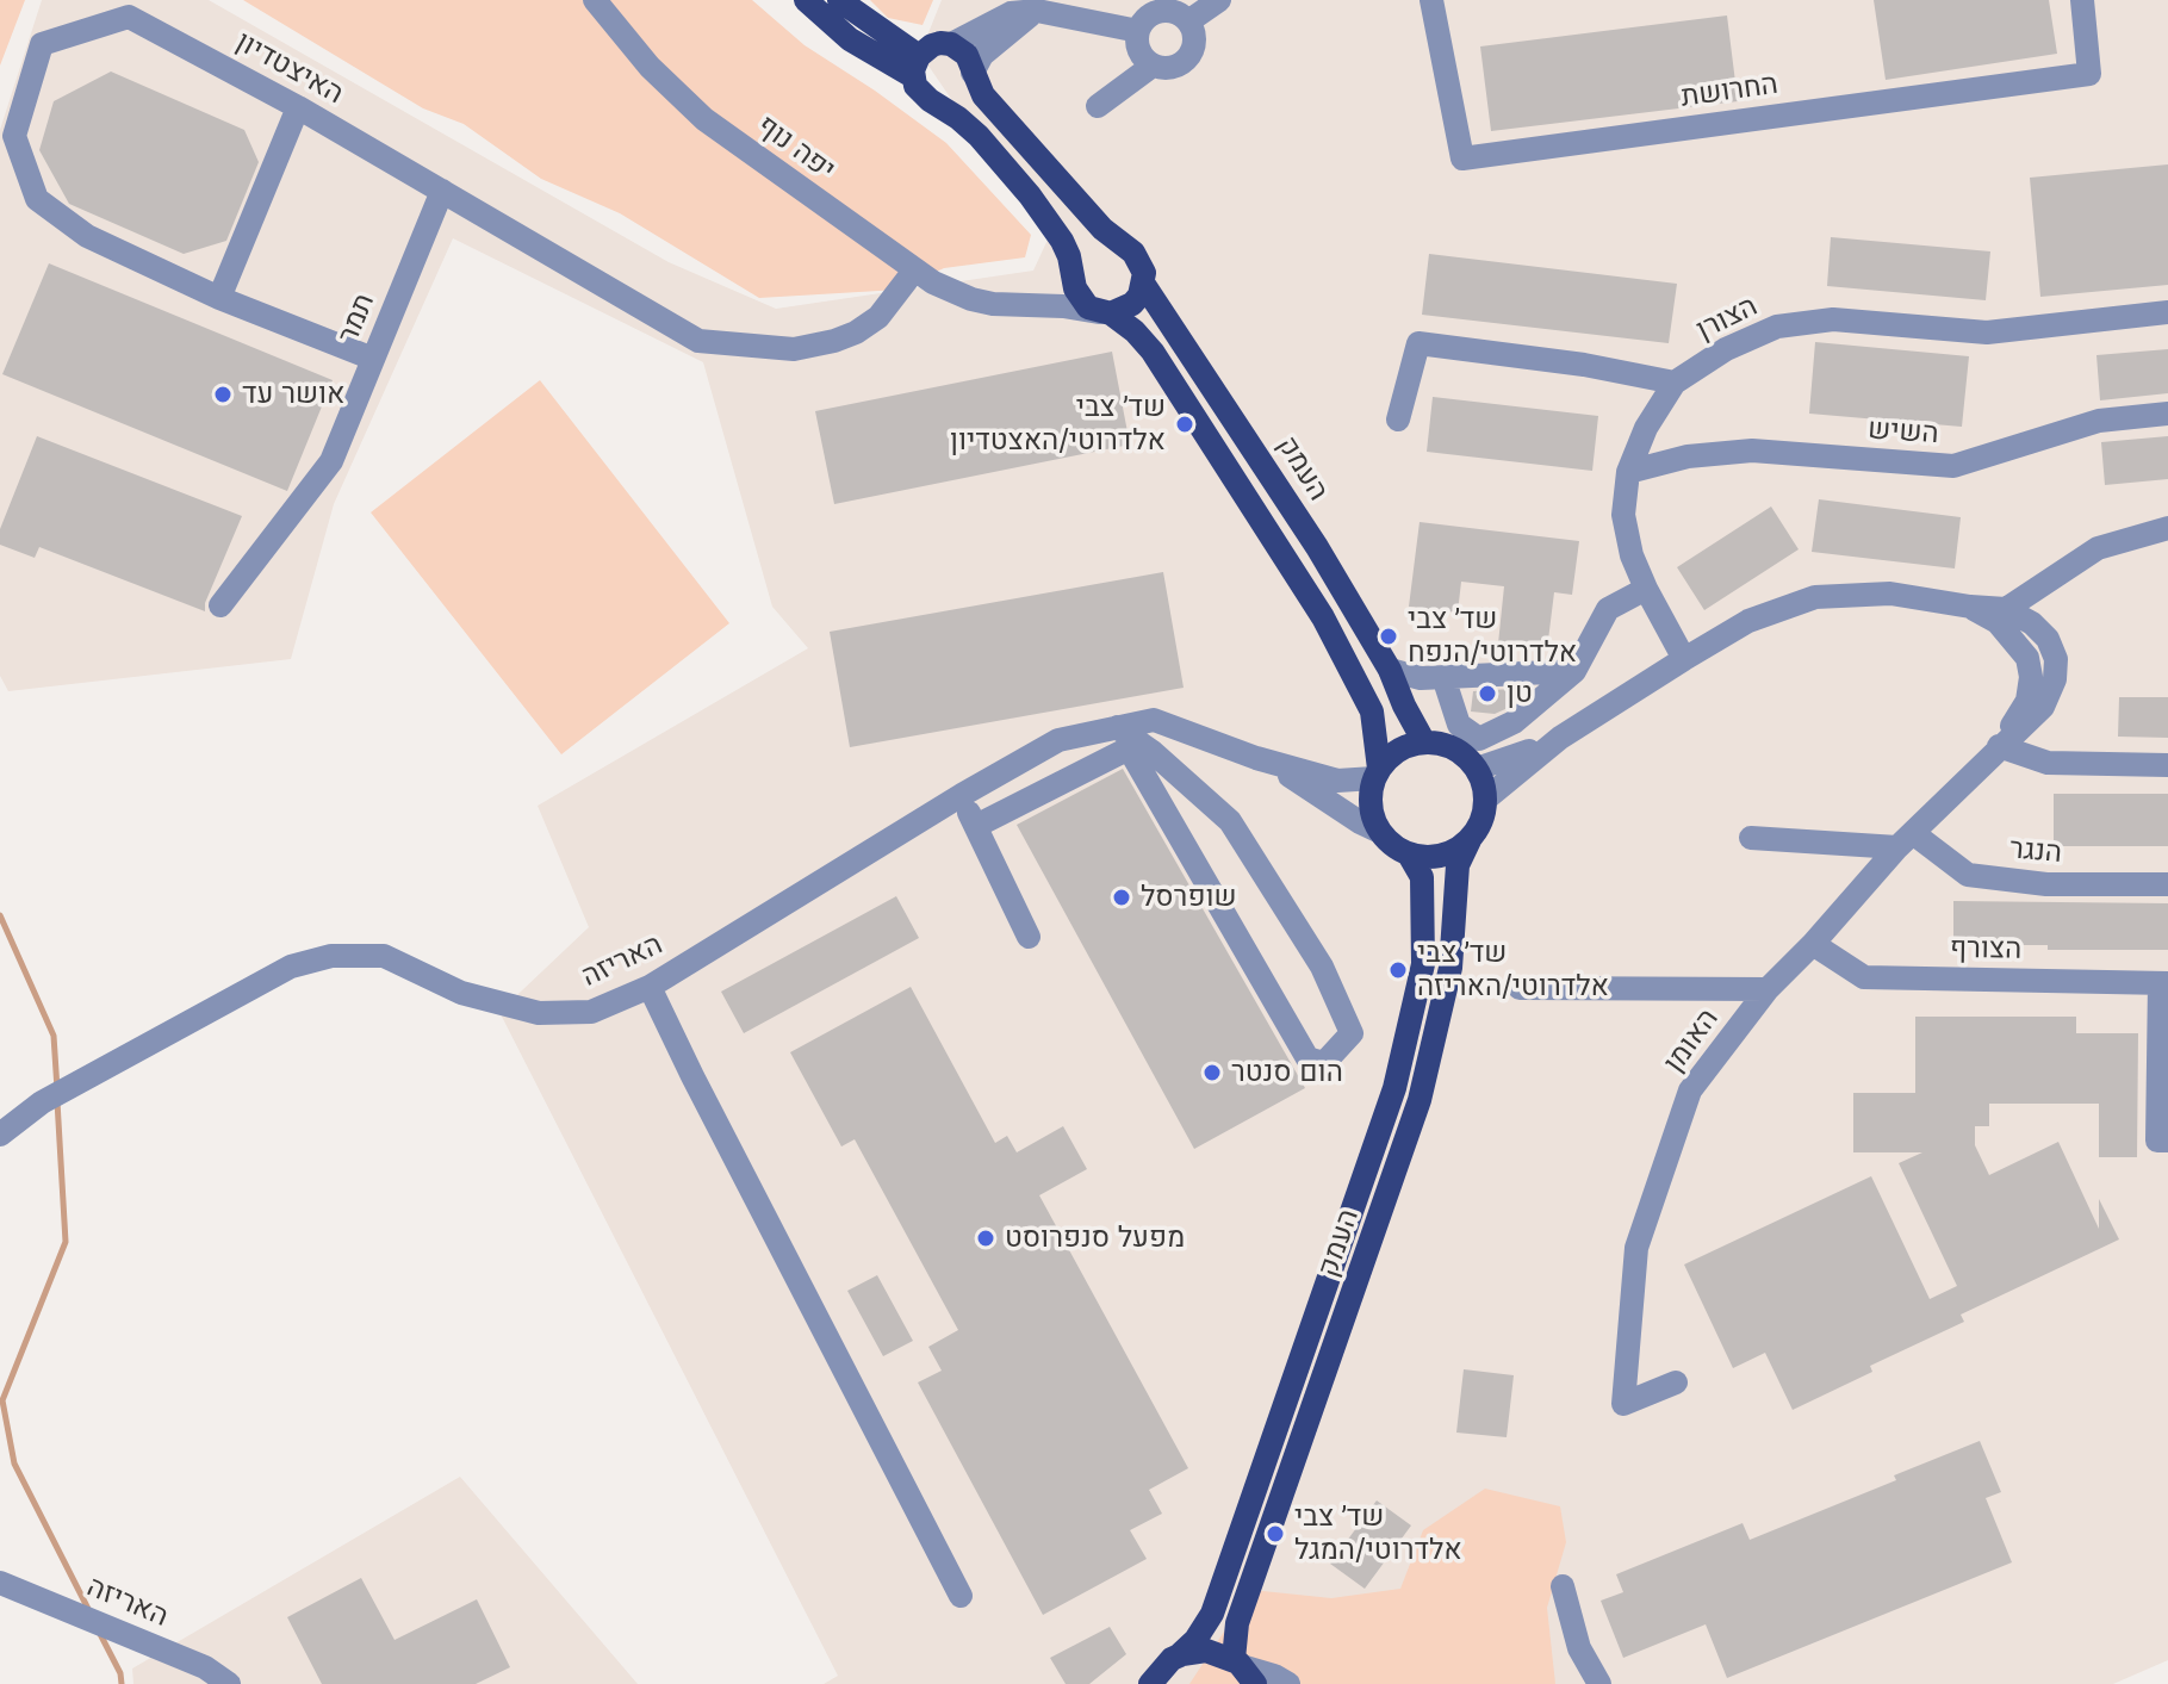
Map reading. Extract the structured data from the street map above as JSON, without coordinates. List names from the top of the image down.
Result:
{
  "streets": {
    "main road": ["העמק"],
    "street": [
      "האיצטדיון",
      "החרושת",
      "יפה נוף",
      "תמר",
      "הצורן",
      "השיש",
      "הנגר",
      "הצורף",
      "האריזה",
      "האומן"
    ]
  },
  "crossings": [
    ["האיצטדיון", "יפה נוף"],
    ["האיצטדיון", "תמר"],
    ["הצורן", "השיש"],
    ["העמק", "האריזה"],
    ["הנגר", "האומן"],
    ["הצורף", "האומן"]
  ],
  "places": [
    "אושר עד",
    "שד׳ צבי אלדרוטי/האצטדיון",
    "שד׳ צבי אלדרוטי/הנפח",
    "טן",
    "שופרסל",
    "שד׳ צבי אלדרוטי/האריזה",
    "הום סנטר",
    "מפעל סנפרוסט",
    "שד׳ צבי אלדרוטי/המגל"
  ]
}
